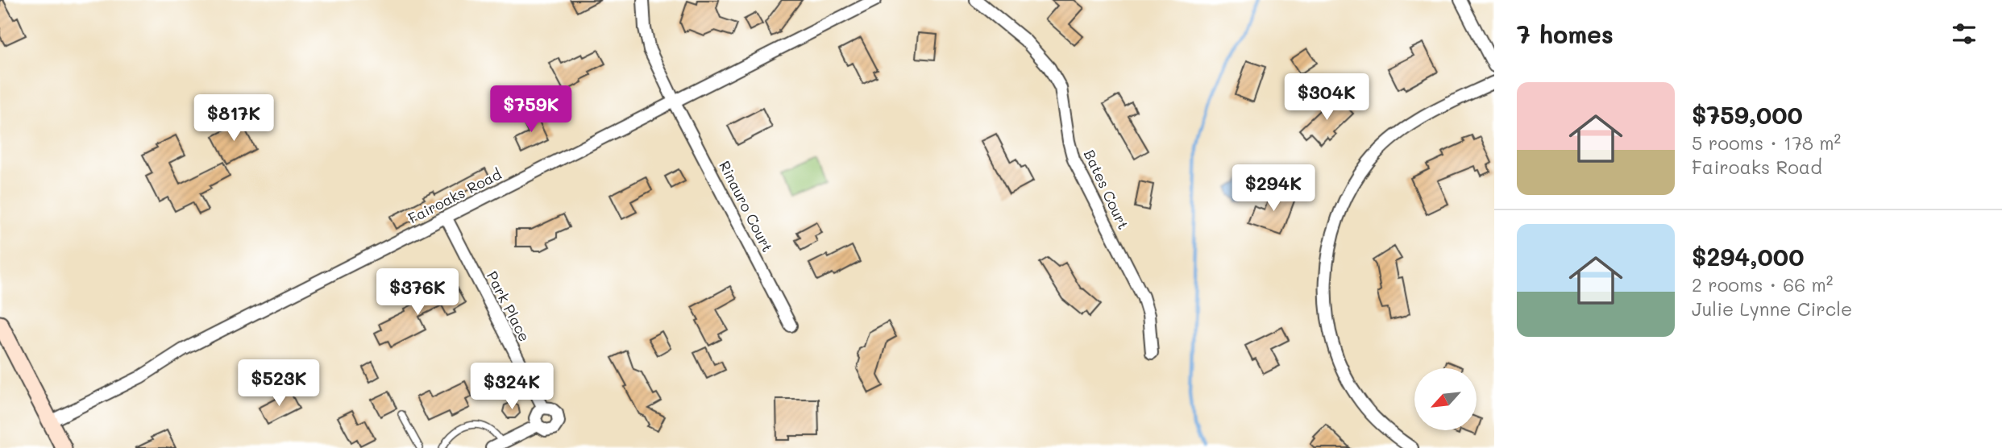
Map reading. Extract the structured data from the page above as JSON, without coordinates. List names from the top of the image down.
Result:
{
  "streets": {
    "street": [
      "Bates Court",
      "Fairoaks Road",
      "Rinauro Court",
      "Park Place"
    ]
  },
  "crossings": [
    ["Fairoaks Road", "Rinauro Court"],
    ["Fairoaks Road", "Park Place"]
  ],
  "north": "bottom left",
  "page": {
    "heading": "7 homes",
    "list": [
      {
        "name": "$759,000",
        "note": "5 rooms · 178 m² · Fairoaks Road"
      },
      {
        "name": "$294,000",
        "note": "2 rooms · 66 m² · Julie Lynne Circle"
      }
    ],
    "price": [
      "$304K",
      "$759K",
      "$817K",
      "$294K",
      "$376K",
      "$523K",
      "$324K"
    ]
  }
}
